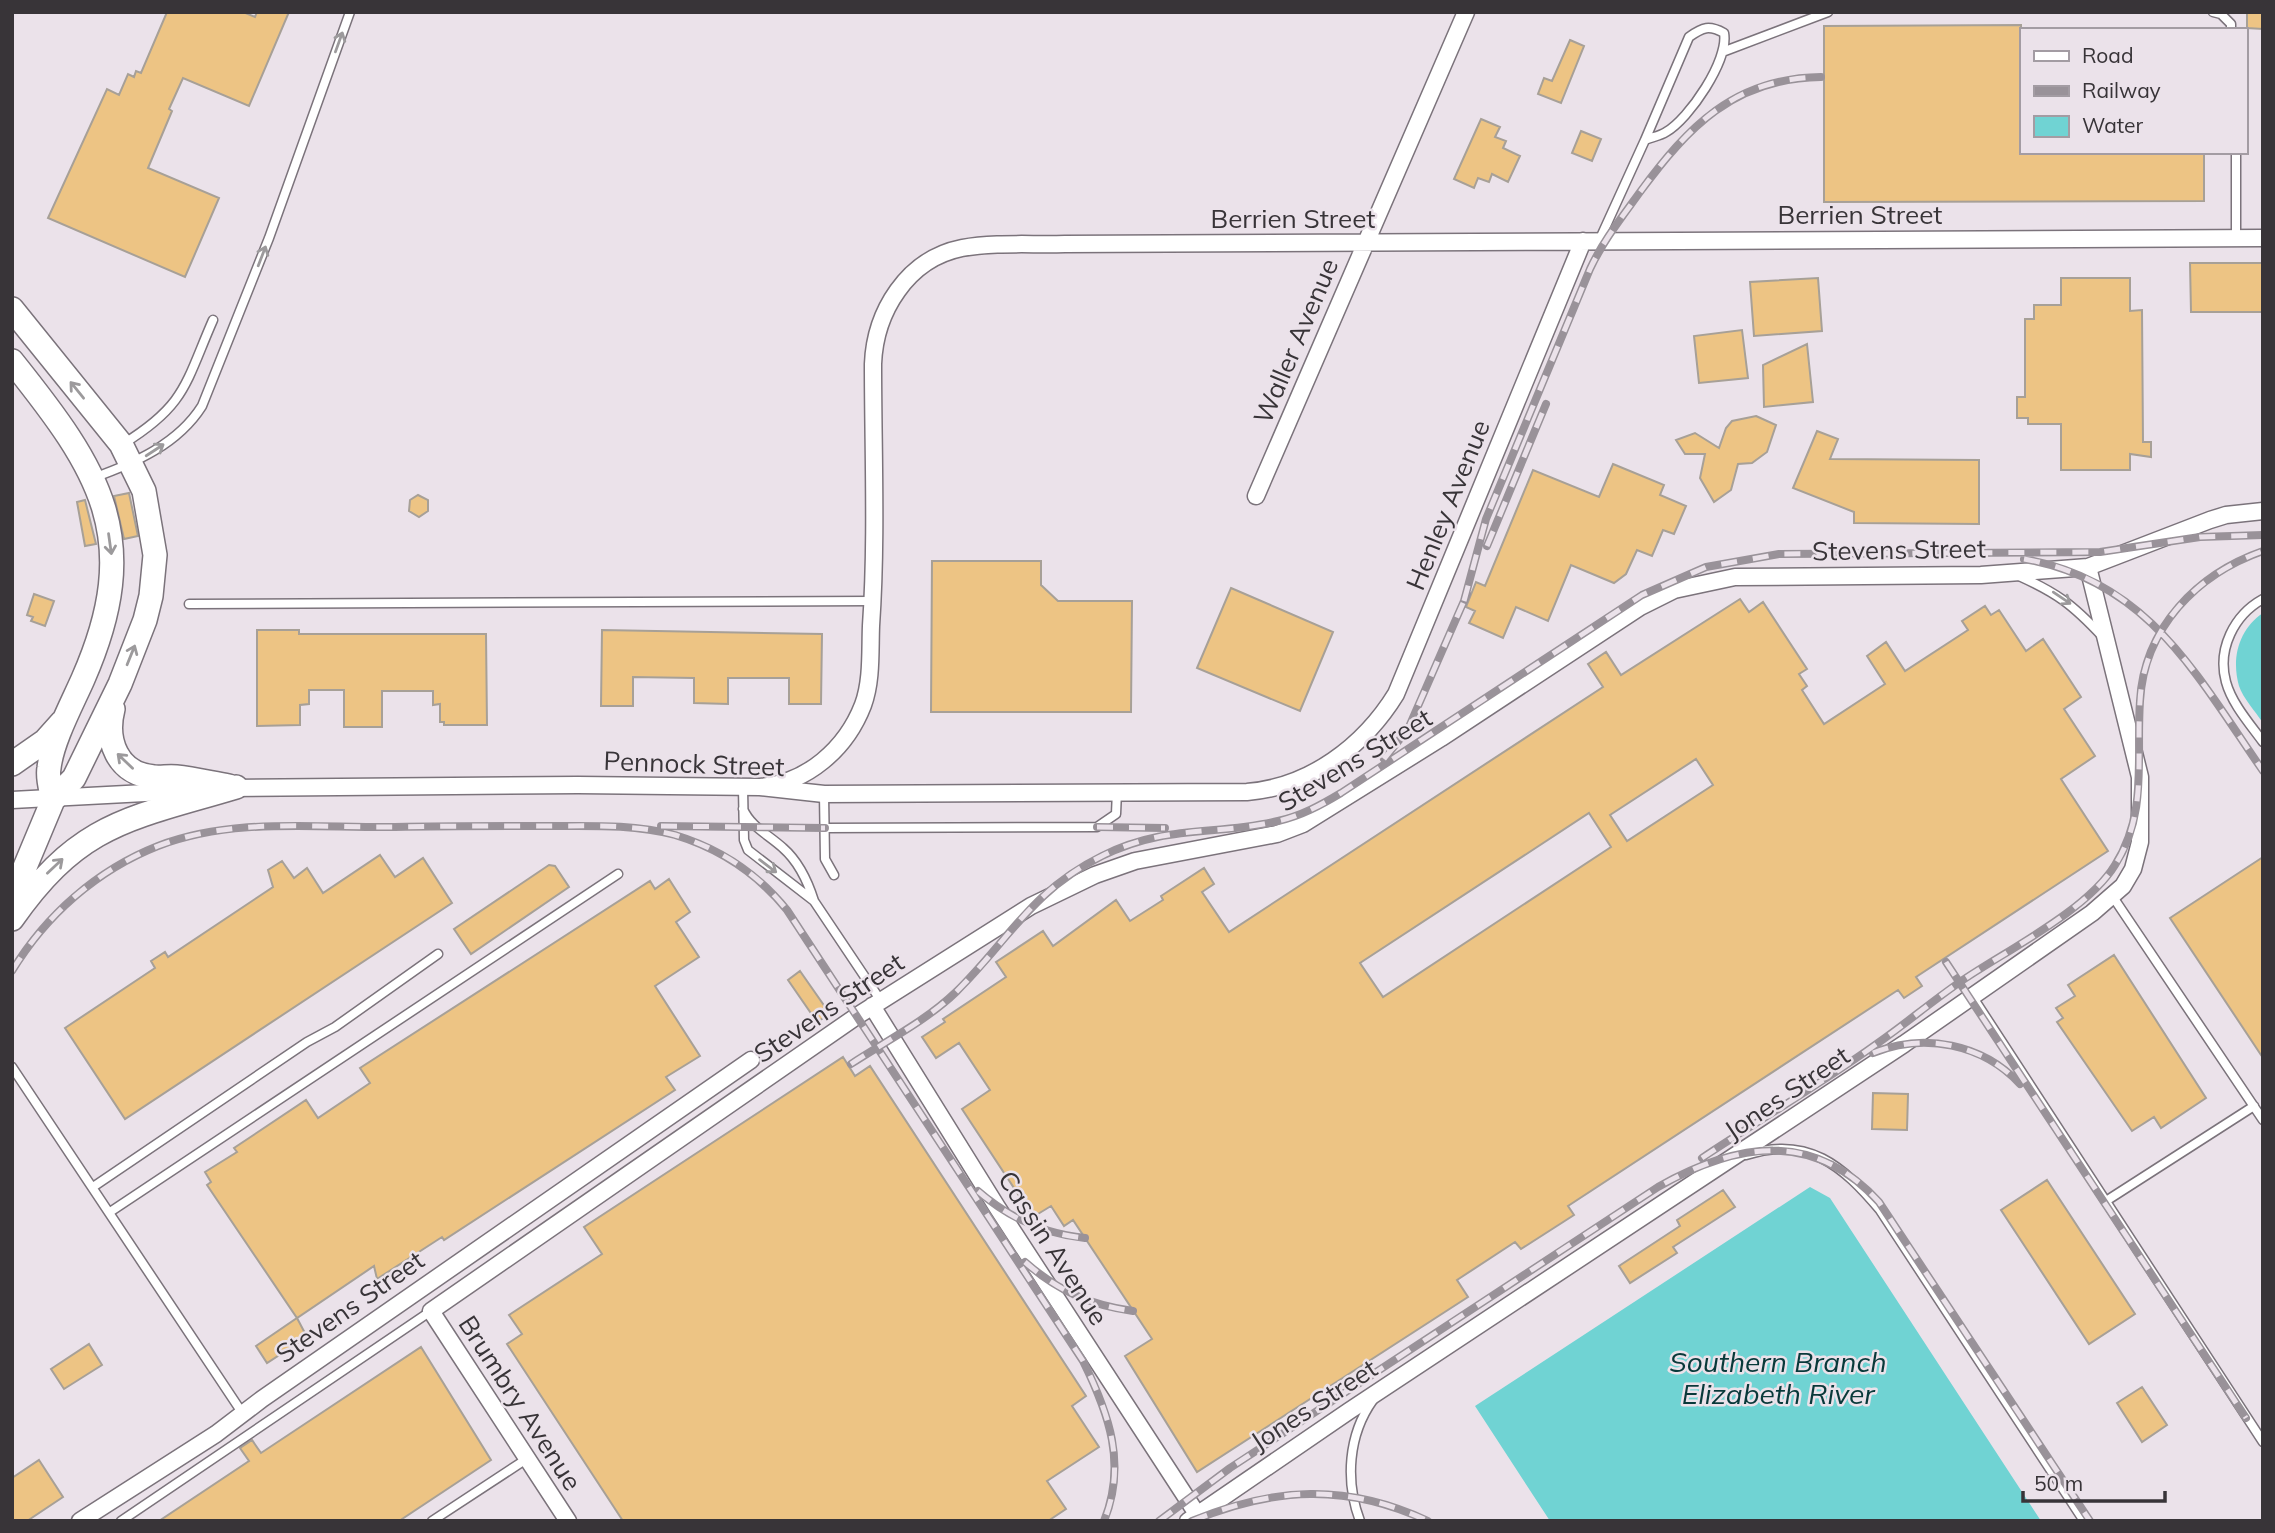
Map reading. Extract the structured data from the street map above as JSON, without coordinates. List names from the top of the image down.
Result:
{
  "streets": {
    "street": [
      "Berrien Street",
      "Waller Avenue",
      "Henley Avenue",
      "Stevens Street",
      "Pennock Street",
      "Jones Street",
      "Cassin Avenue",
      "Brumbry Avenue"
    ]
  },
  "crossings": [
    ["Berrien Street", "Waller Avenue"],
    ["Berrien Street", "Henley Avenue"],
    ["Berrien Street", "Pennock Street"],
    ["Henley Avenue", "Pennock Street"],
    ["Stevens Street", "Jones Street"],
    ["Stevens Street", "Cassin Avenue"],
    ["Stevens Street", "Brumbry Avenue"],
    ["Jones Street", "Cassin Avenue"]
  ],
  "water": ["Southern Branch Elizabeth River"],
  "legend": ["Road", "Railway", "Water"],
  "scale_bar": "50 m"
}
